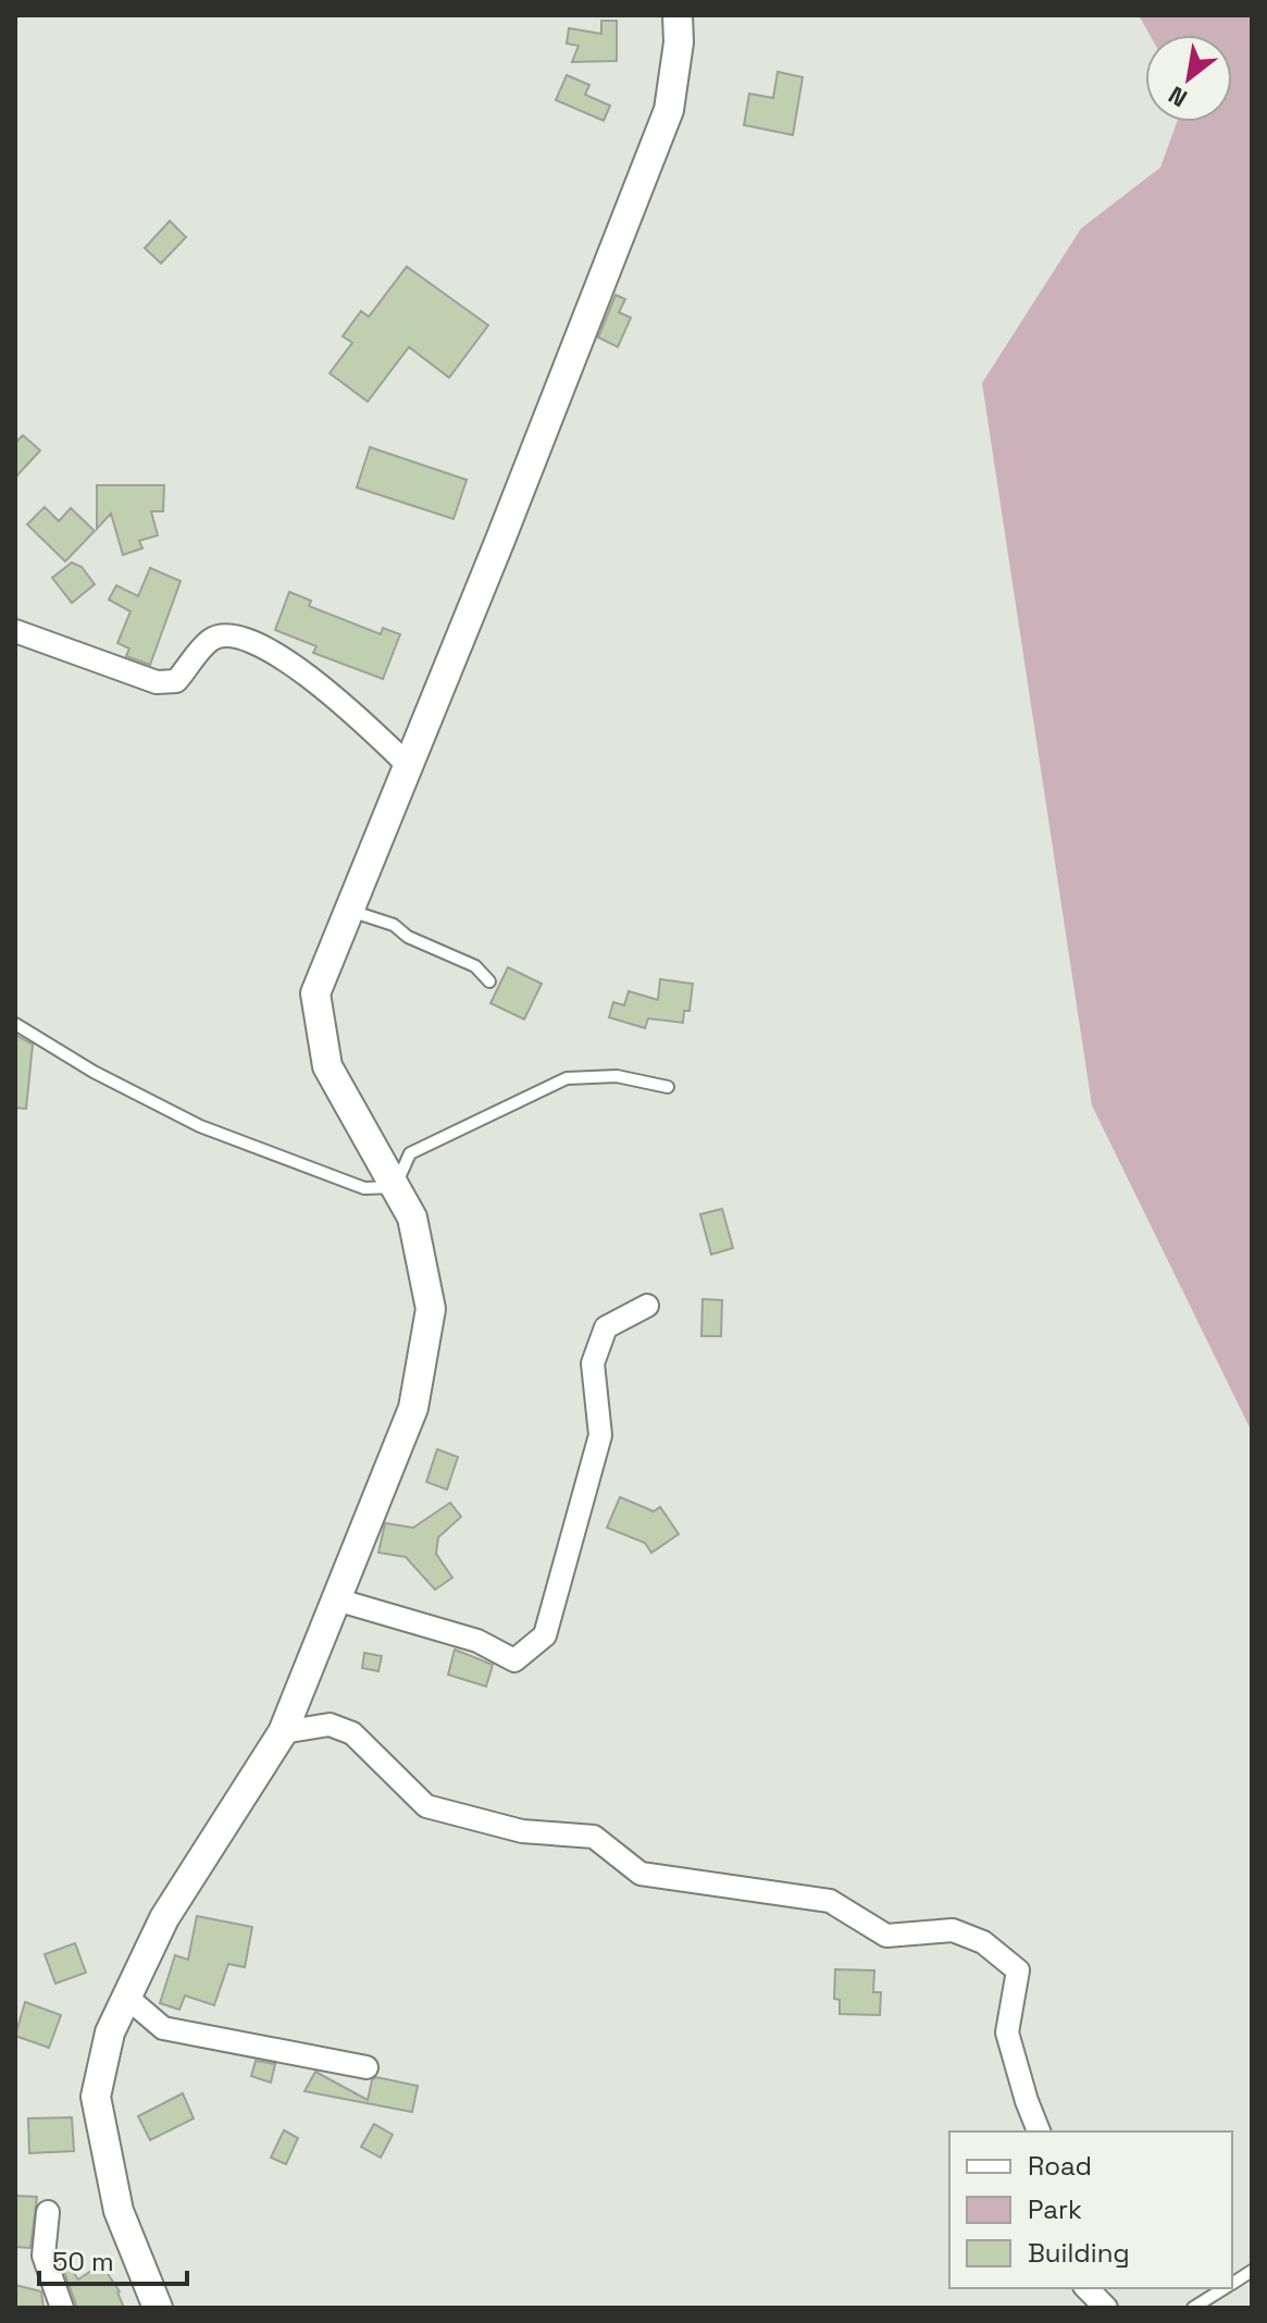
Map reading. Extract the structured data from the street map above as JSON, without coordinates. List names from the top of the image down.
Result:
{
  "legend": ["Road", "Park", "Building"],
  "scale_bar": "50 m",
  "north": "bottom left"
}
